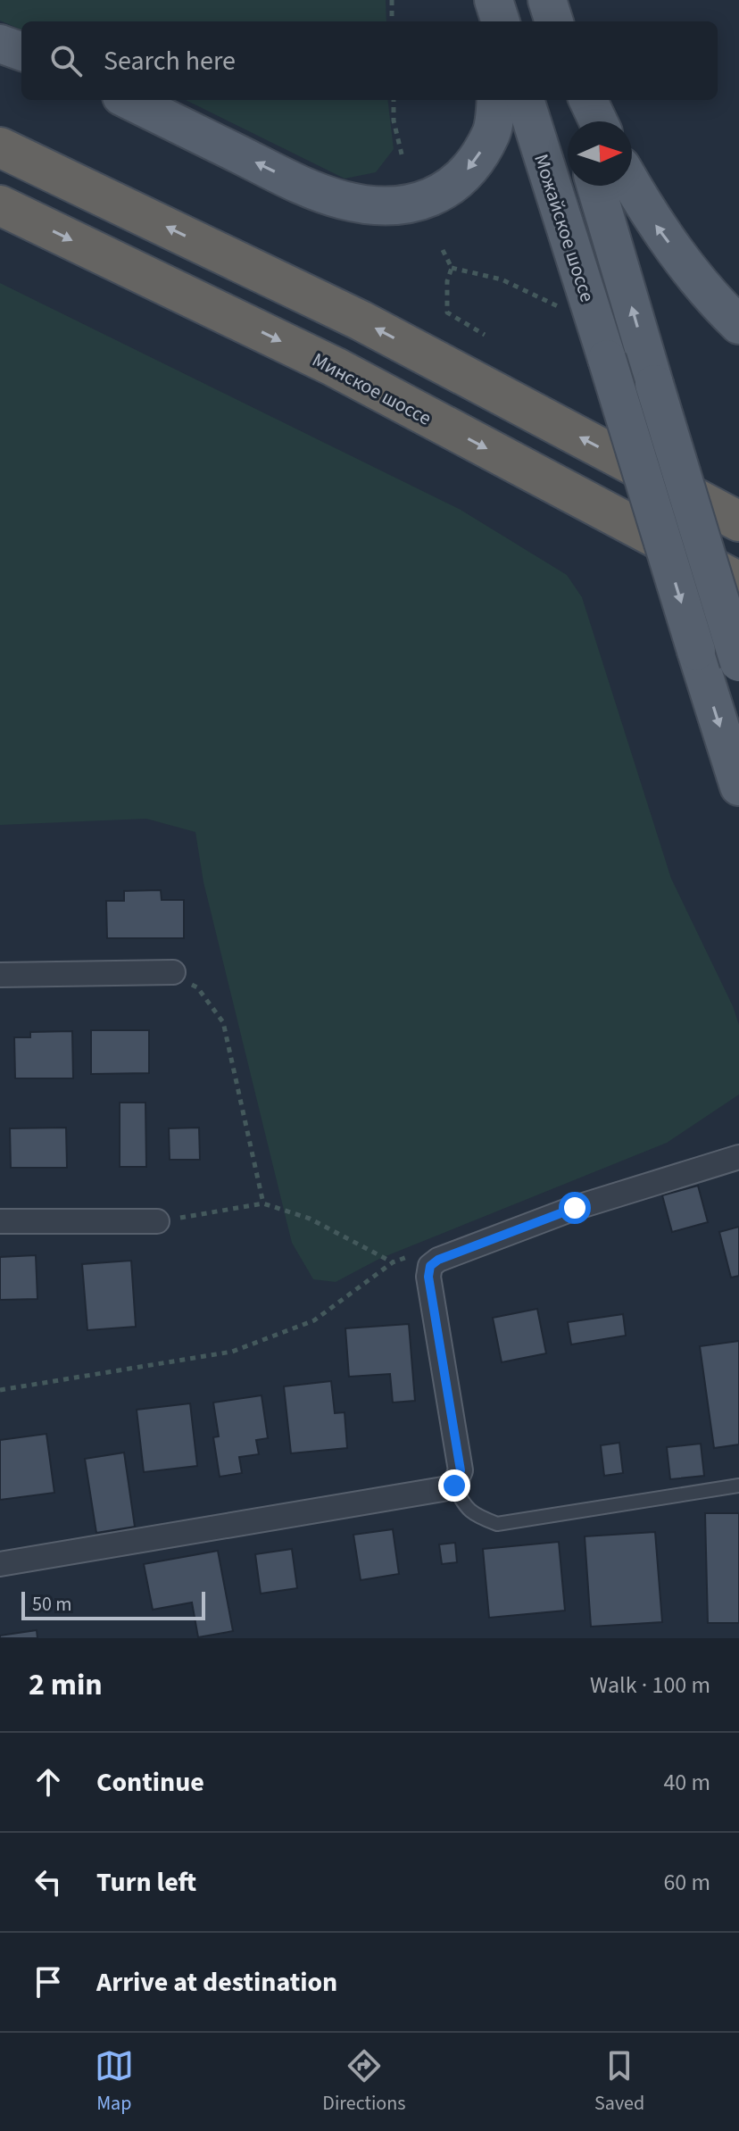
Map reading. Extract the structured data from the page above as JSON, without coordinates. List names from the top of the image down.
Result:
{
  "streets": {
    "highway": ["Минское шоссе"],
    "main road": ["Можайское шоссе"]
  },
  "scale_bar": "50 m",
  "north": "right",
  "page": {
    "search": "Search here",
    "scale": "50 m",
    "heading": ["2 min", "Walk · 100 m"],
    "list": [
      ["Continue", "40 m"],
      ["Turn left", "60 m"],
      "Arrive at destination"
    ],
    "nav": ["Map", "Directions", "Saved"]
  }
}
